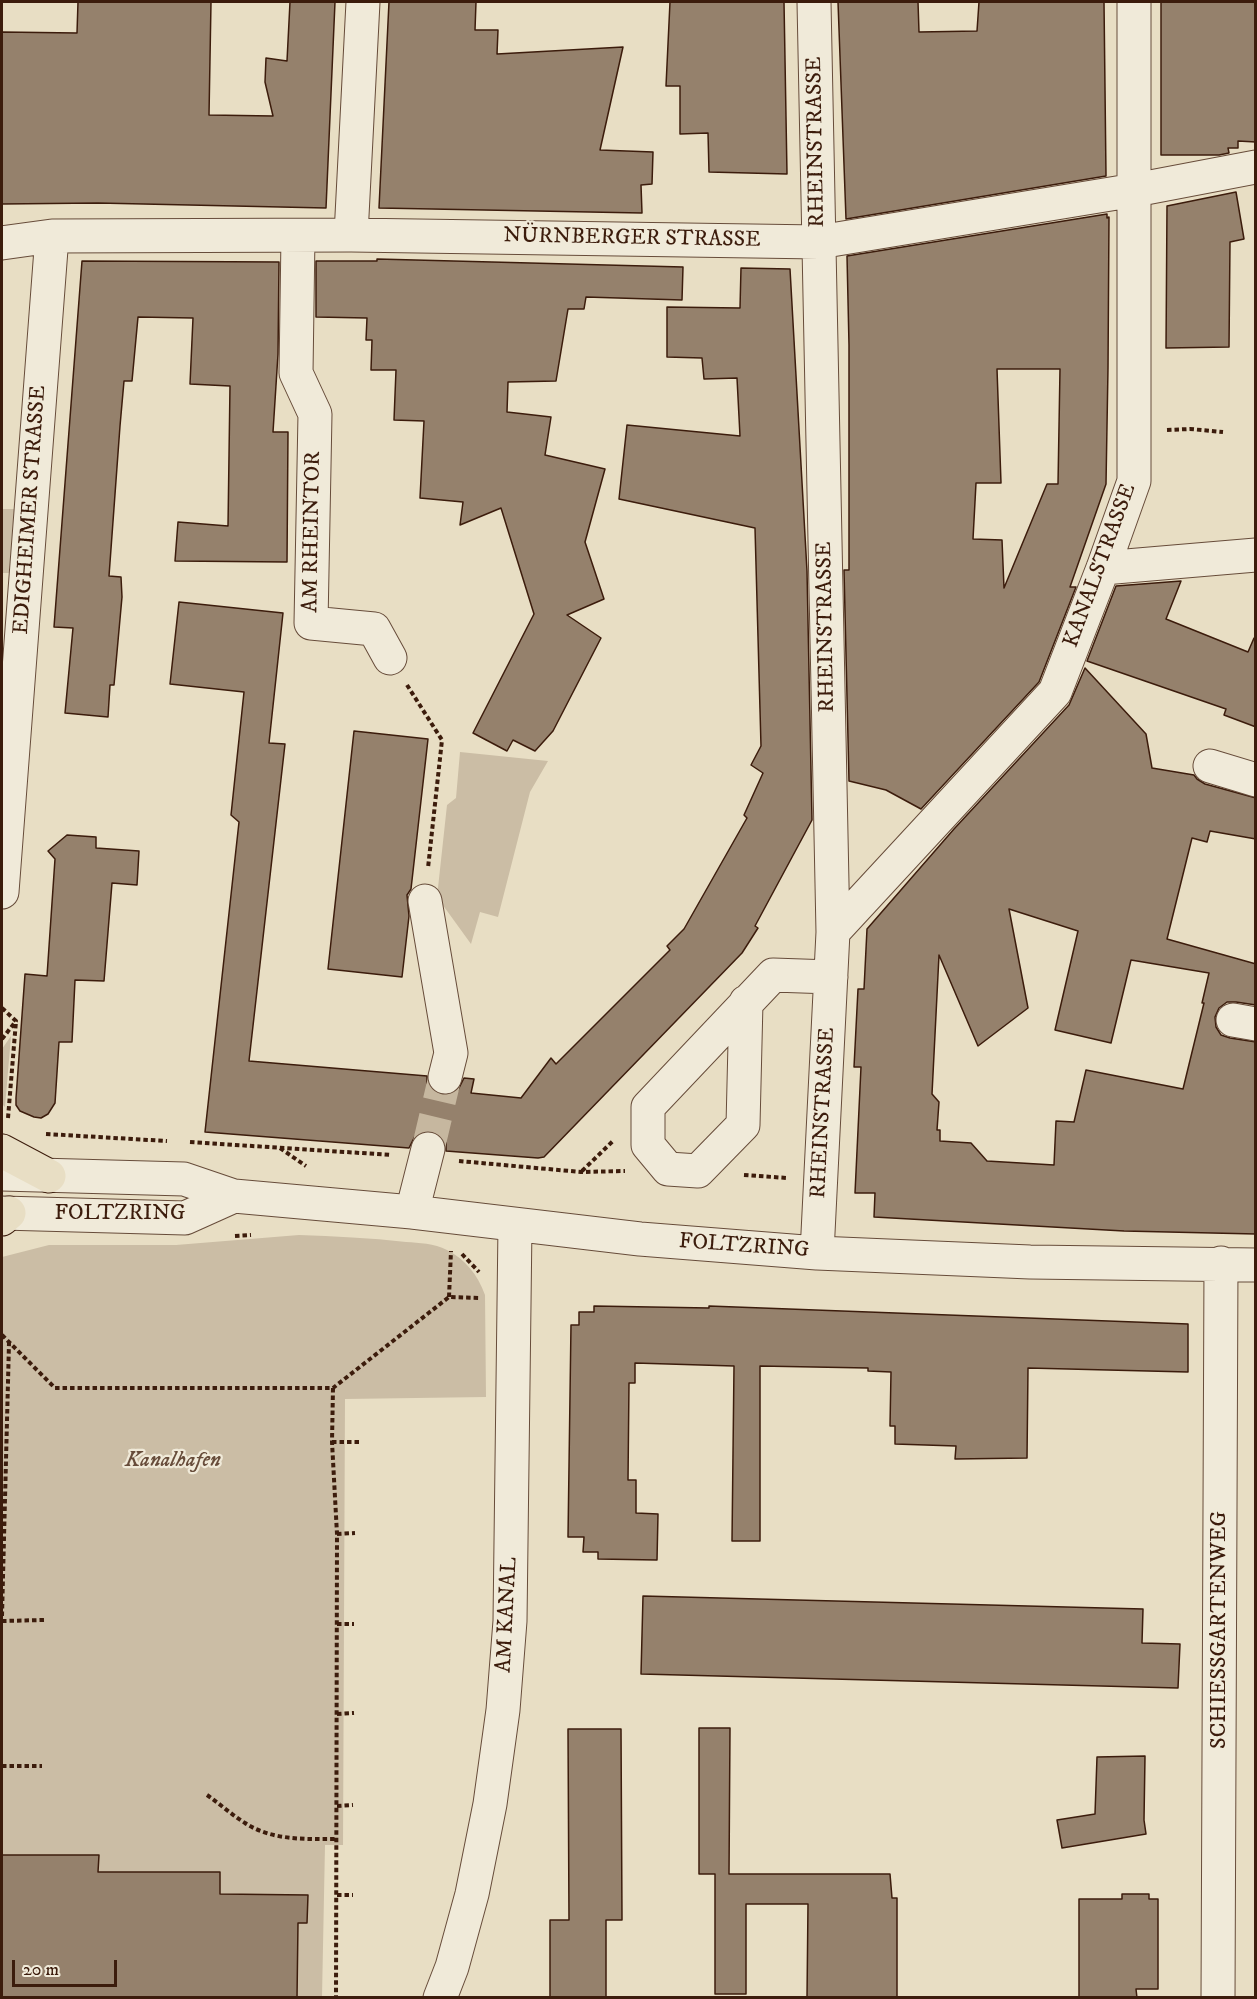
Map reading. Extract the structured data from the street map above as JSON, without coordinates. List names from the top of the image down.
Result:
{
  "streets": {
    "street": [
      "RHEINSTRASSE",
      "NÜRNBERGER STRASSE",
      "EDIGHEIMER STRASSE",
      "AM RHEINTOR",
      "KANALSTRASSE",
      "FOLTZRING",
      "AM KANAL",
      "SCHIESSGARTENWEG"
    ]
  },
  "crossings": [
    ["RHEINSTRASSE", "NÜRNBERGER STRASSE"],
    ["RHEINSTRASSE", "KANALSTRASSE"],
    ["RHEINSTRASSE", "FOLTZRING"],
    ["NÜRNBERGER STRASSE", "EDIGHEIMER STRASSE"],
    ["NÜRNBERGER STRASSE", "AM RHEINTOR"],
    ["NÜRNBERGER STRASSE", "KANALSTRASSE"],
    ["FOLTZRING", "AM KANAL"],
    ["FOLTZRING", "SCHIESSGARTENWEG"]
  ],
  "parks": ["Kanalhafen"],
  "scale_bar": "20 m"
}
